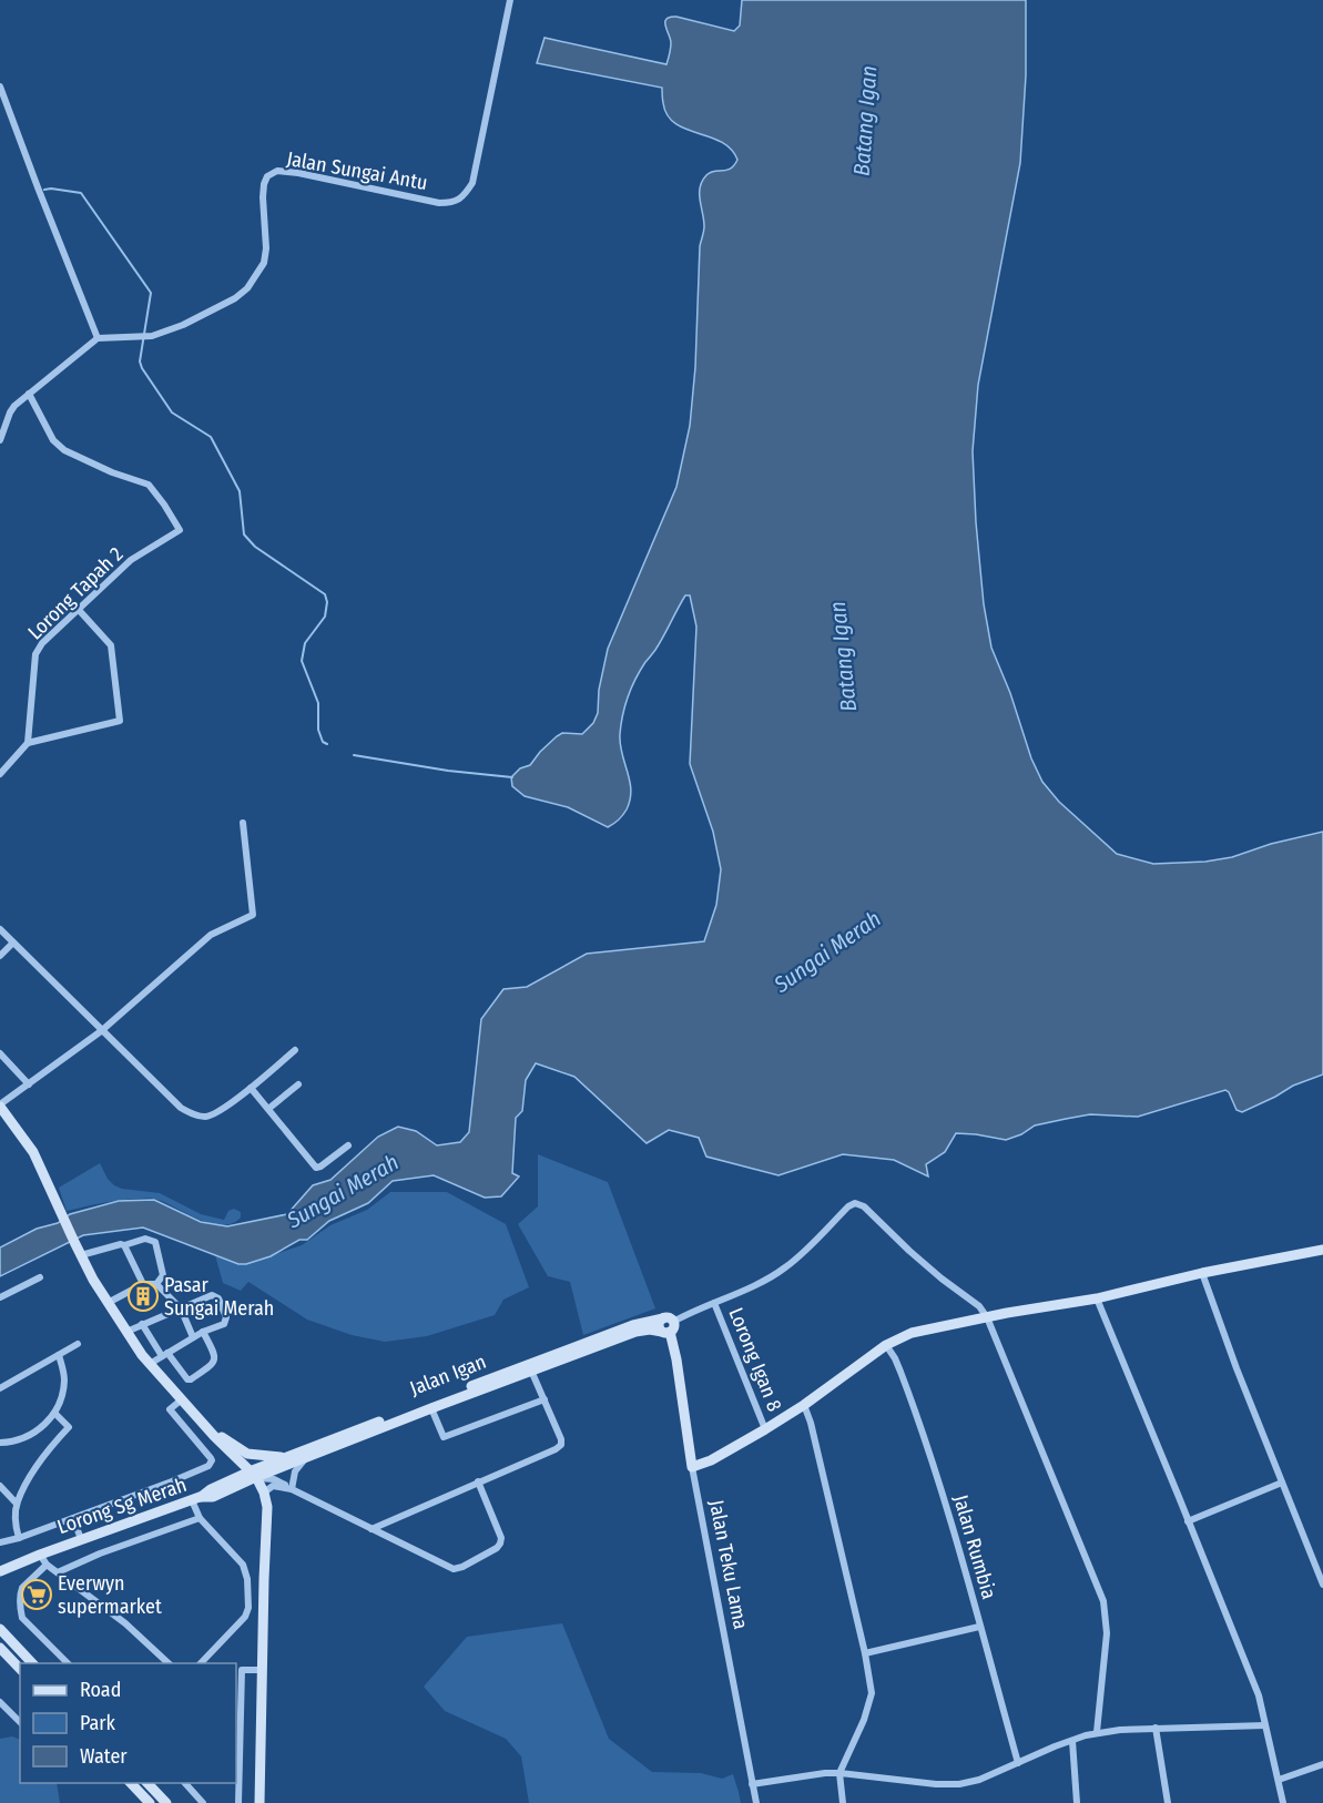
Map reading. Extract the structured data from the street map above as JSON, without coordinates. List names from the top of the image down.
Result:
{
  "streets": {
    "street": [
      "Jalan Sungai Antu",
      "Lorong Tapah 2",
      "Lorong Igan 8",
      "Jalan Igan",
      "Lorong Sg Merah",
      "Jalan Rumbia",
      "Jalan Teku Lama"
    ]
  },
  "crossings": [
    ["Jalan Igan", "Lorong Sg Merah"],
    ["Jalan Igan", "Jalan Teku Lama"]
  ],
  "water": ["Batang Igan", "Sungai Merah"],
  "places": {
    "building": ["Pasar Sungai Merah"],
    "supermarket": ["Everwyn supermarket"]
  },
  "legend": ["Road", "Park", "Water"]
}
